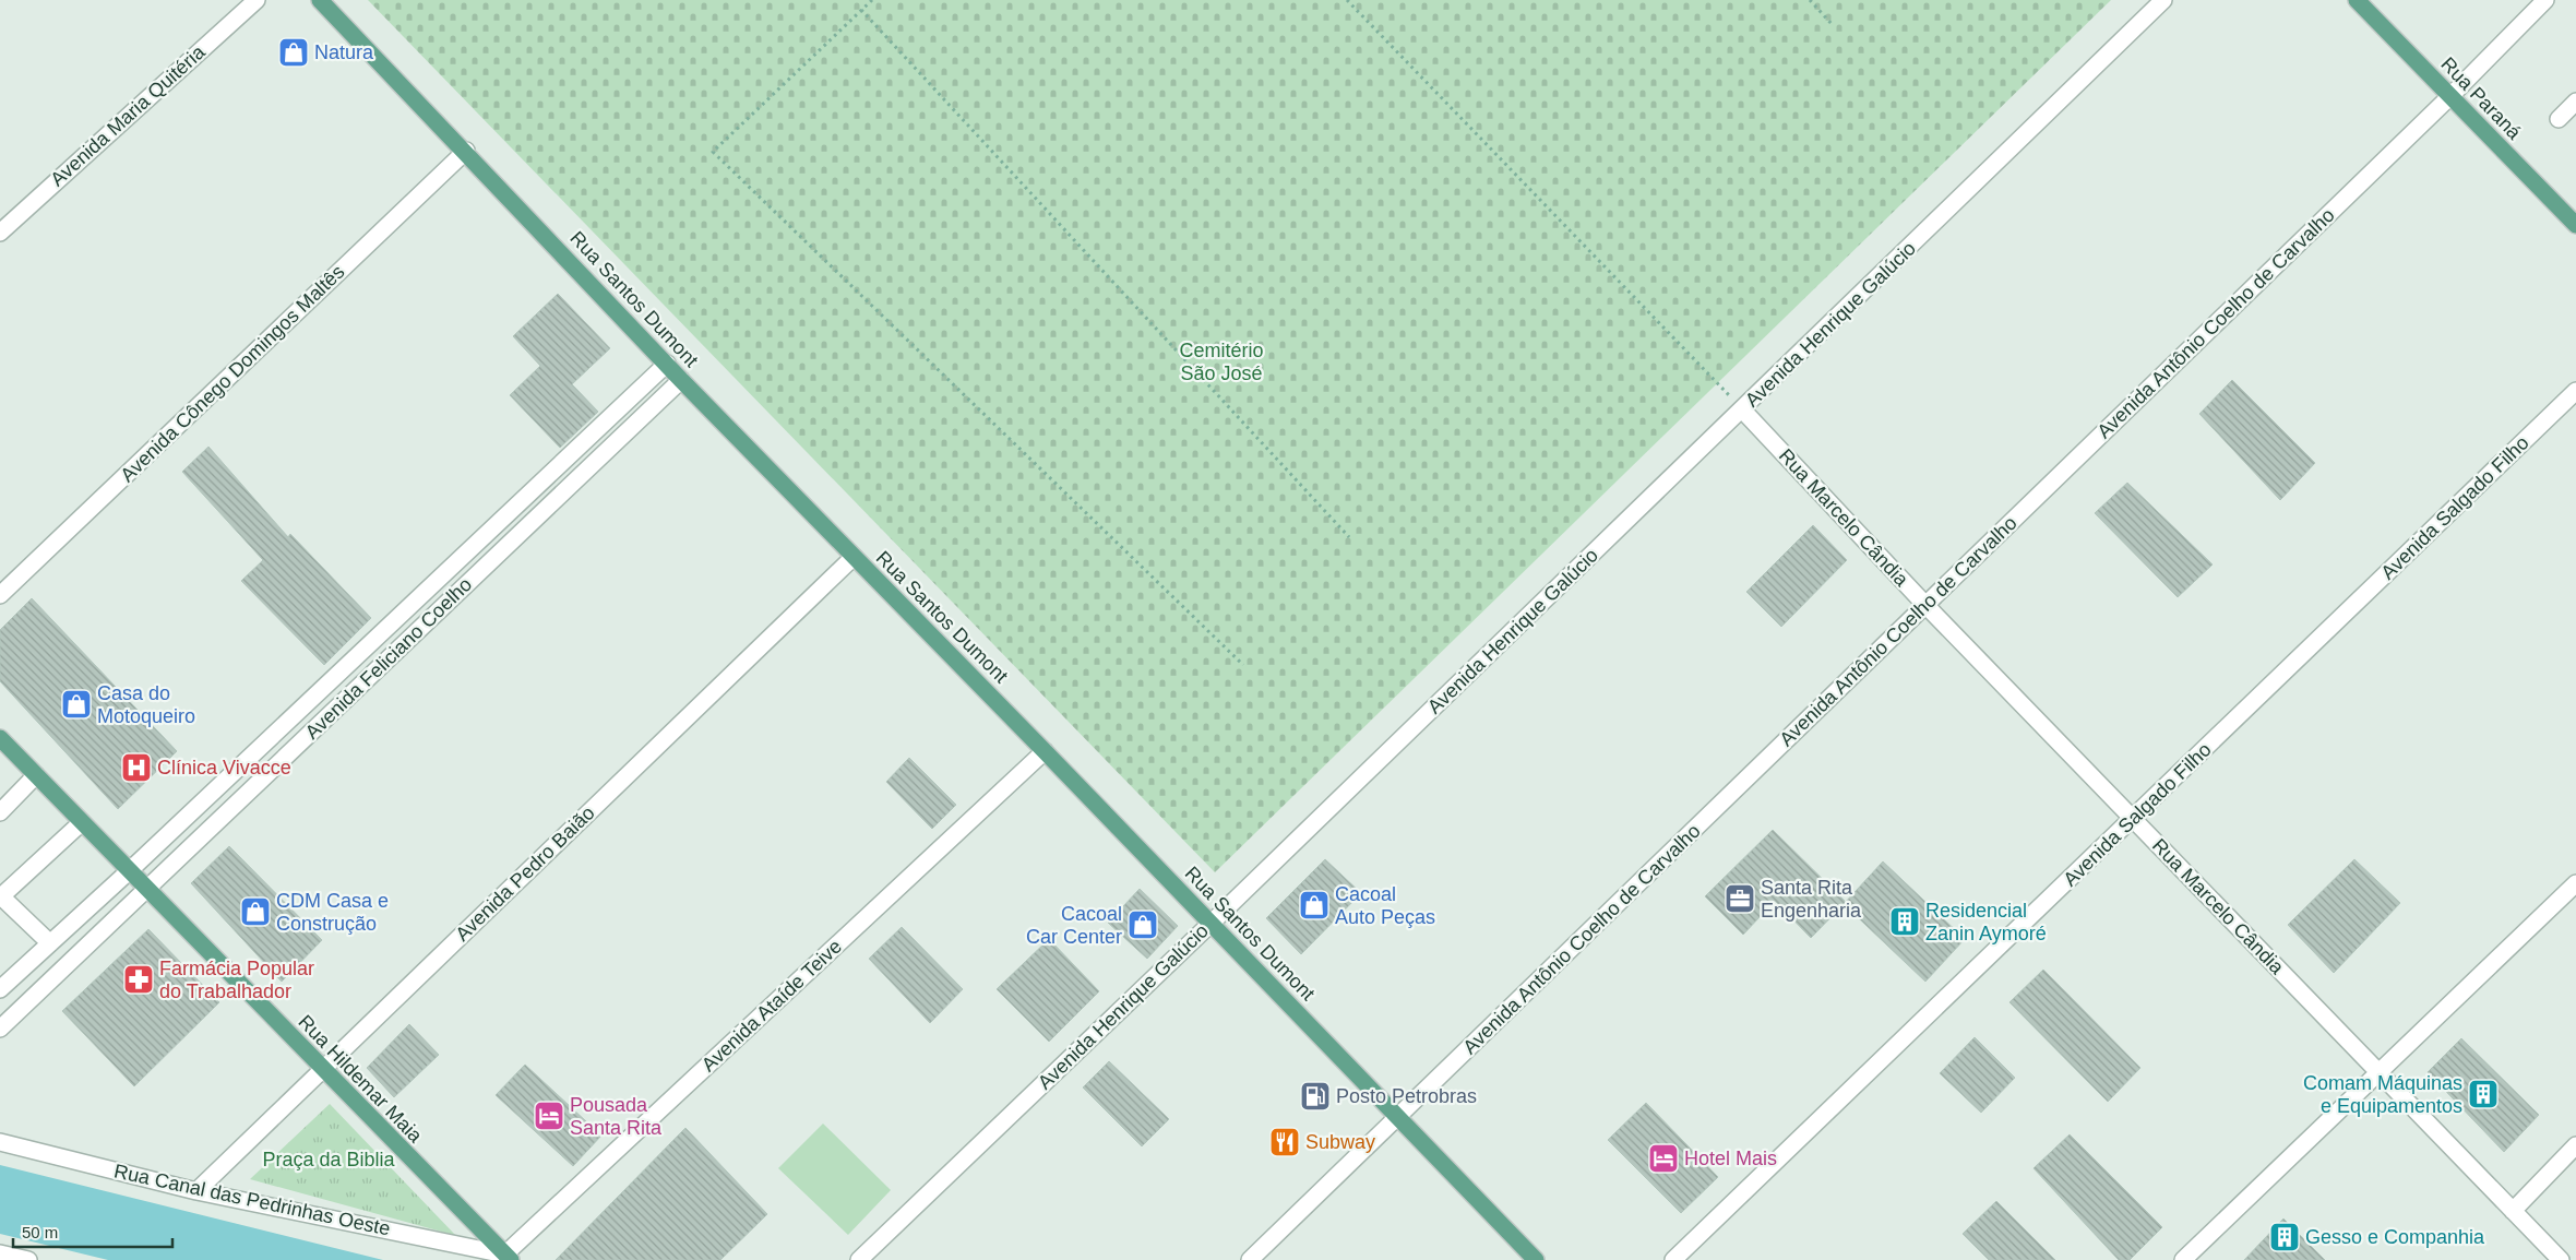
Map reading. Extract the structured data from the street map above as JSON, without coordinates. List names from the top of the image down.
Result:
{
  "streets": {
    "main road": ["Rua Paraná", "Rua Santos Dumont", "Rua Hildemar Maia"],
    "street": [
      "Avenida Maria Quitéria",
      "Avenida Antônio Coelho de Carvalho",
      "Avenida Henrique Galúcio",
      "Avenida Cônego Domingos Maltês",
      "Avenida Salgado Filho",
      "Rua Marcelo Cândia",
      "Avenida Feliciano Coelho",
      "Avenida Pedro Baião",
      "Avenida Ataíde Teive",
      "Rua Canal das Pedrinhas Oeste"
    ]
  },
  "crossings": [
    ["Rua Paraná", "Avenida Antônio Coelho de Carvalho"],
    ["Rua Santos Dumont", "Avenida Antônio Coelho de Carvalho"],
    ["Rua Santos Dumont", "Avenida Henrique Galúcio"],
    ["Rua Santos Dumont", "Avenida Cônego Domingos Maltês"],
    ["Rua Santos Dumont", "Avenida Feliciano Coelho"],
    ["Rua Santos Dumont", "Avenida Pedro Baião"],
    ["Rua Santos Dumont", "Avenida Ataíde Teive"],
    ["Avenida Antônio Coelho de Carvalho", "Rua Marcelo Cândia"],
    ["Avenida Henrique Galúcio", "Rua Marcelo Cândia"],
    ["Avenida Salgado Filho", "Rua Marcelo Cândia"],
    ["Avenida Feliciano Coelho", "Rua Hildemar Maia"],
    ["Avenida Pedro Baião", "Rua Hildemar Maia"],
    ["Avenida Pedro Baião", "Rua Canal das Pedrinhas Oeste"],
    ["Avenida Ataíde Teive", "Rua Hildemar Maia"],
    ["Avenida Ataíde Teive", "Rua Canal das Pedrinhas Oeste"],
    ["Rua Hildemar Maia", "Rua Canal das Pedrinhas Oeste"]
  ],
  "parks": ["Cemitério São José", "Praça da Biblia"],
  "places": {
    "shop": [
      "Natura",
      "Casa do Motoqueiro",
      "Cacoal Auto Peças",
      "CDM Casa e Construção",
      "Cacoal Car Center"
    ],
    "hospital": ["Clínica Vivacce"],
    "office": ["Santa Rita Engenharia"],
    "building": ["Residencial Zanin Aymoré", "Comam Máquinas e Equipamentos", "Gesso e Companhia"],
    "pharmacy": ["Farmácia Popular do Trabalhador"],
    "fuel station": ["Posto Petrobras"],
    "hotel": ["Pousada Santa Rita", "Hotel Mais"],
    "restaurant": ["Subway"]
  },
  "scale_bar": "50 m"
}
